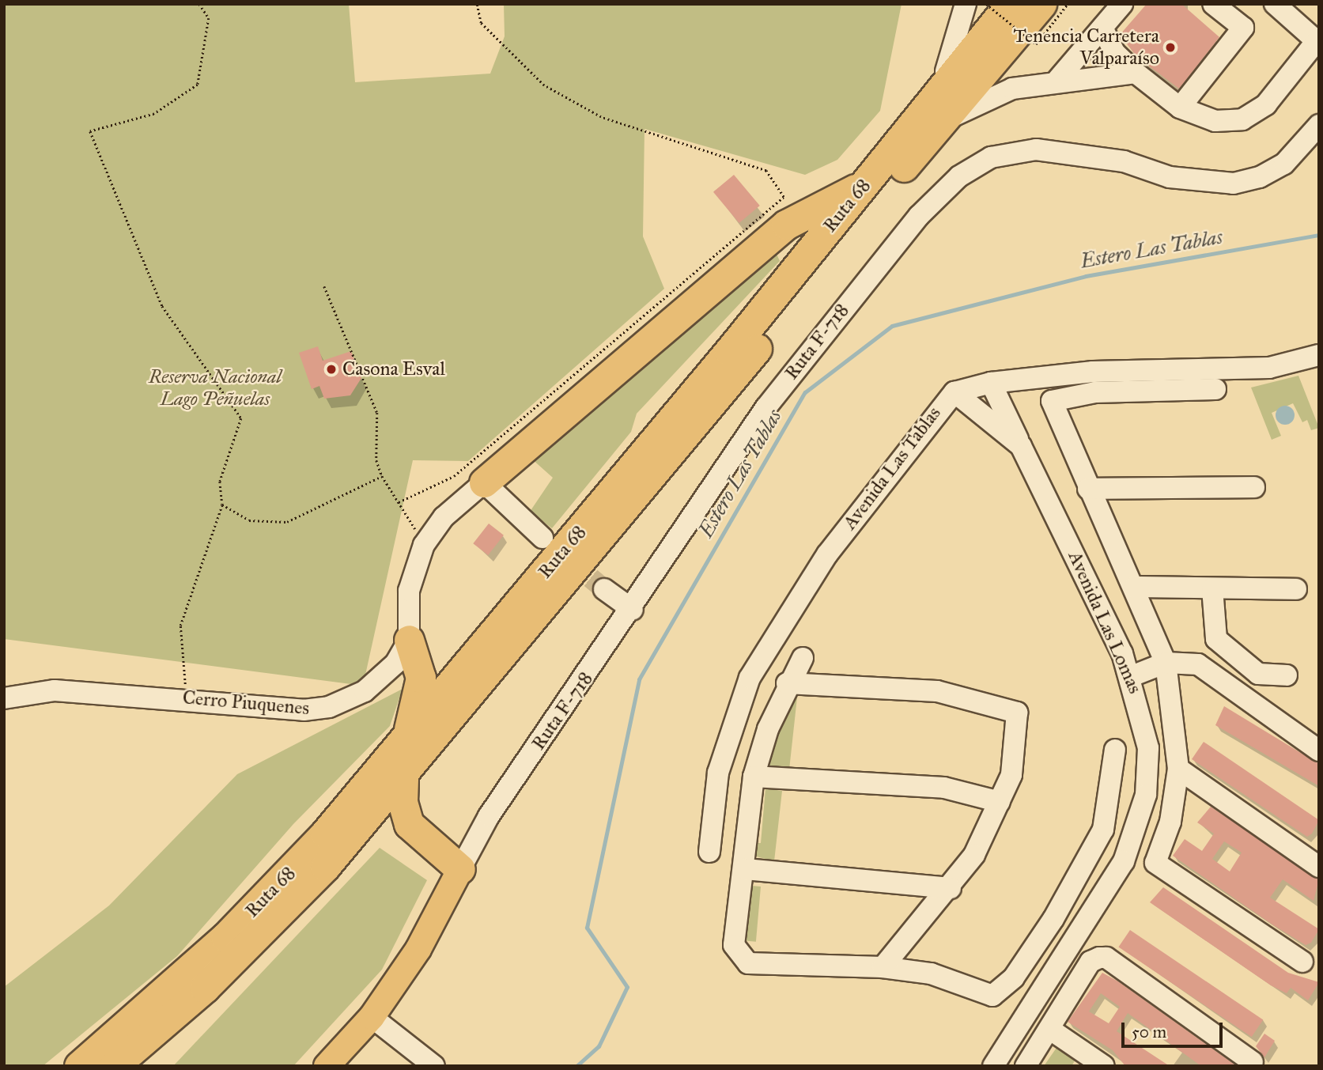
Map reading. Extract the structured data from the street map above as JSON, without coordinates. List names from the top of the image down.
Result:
{
  "streets": {
    "highway": ["Ruta 68"],
    "main road": ["Ruta F-718"],
    "street": ["Avenida Las Tablas", "Avenida Las Lomas", "Cerro Piuquenes"]
  },
  "crossings": [
    ["Avenida Las Tablas", "Avenida Las Lomas"]
  ],
  "water": ["Estero Las Tablas"],
  "parks": ["Reserva Nacional Lago Peñuelas"],
  "places": ["Tenencia Carretera Valparaíso", "Casona Esval"],
  "scale_bar": "50 m"
}
